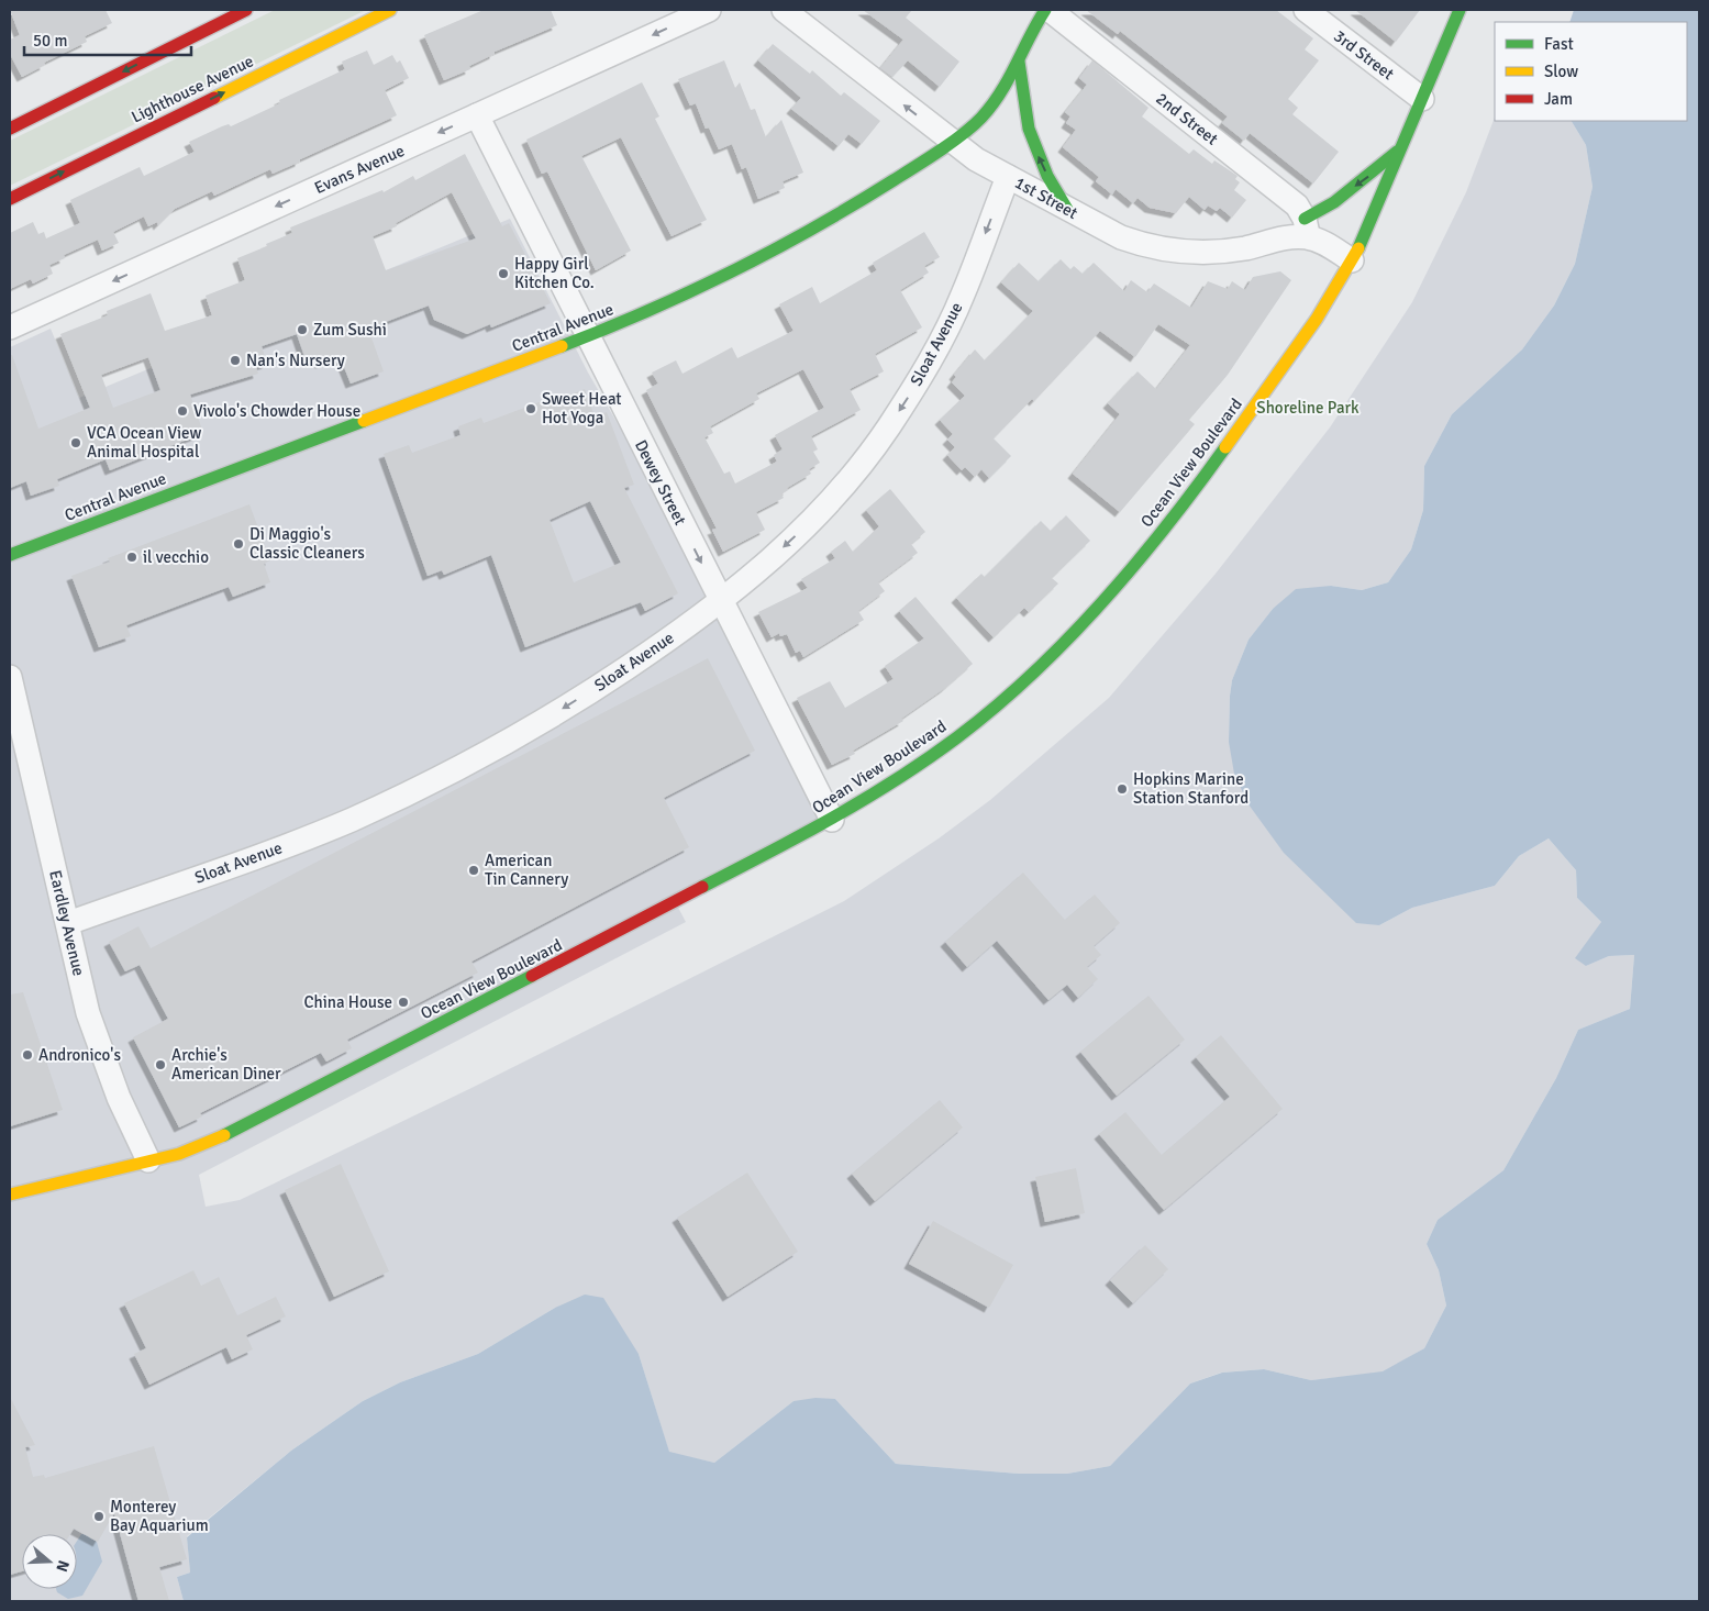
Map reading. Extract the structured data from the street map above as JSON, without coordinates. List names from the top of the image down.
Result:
{
  "streets": {
    "main road": ["Lighthouse Avenue", "Central Avenue", "Ocean View Boulevard"],
    "street": [
      "3rd Street",
      "2nd Street",
      "Evans Avenue",
      "1st Street",
      "Sloat Avenue",
      "Dewey Street",
      "Eardley Avenue"
    ]
  },
  "crossings": [
    ["3rd Street", "Ocean View Boulevard"],
    ["2nd Street", "1st Street"],
    ["Evans Avenue", "Dewey Street"],
    ["1st Street", "Central Avenue"],
    ["1st Street", "Sloat Avenue"],
    ["1st Street", "Ocean View Boulevard"],
    ["Central Avenue", "Dewey Street"],
    ["Sloat Avenue", "Dewey Street"],
    ["Sloat Avenue", "Eardley Avenue"],
    ["Ocean View Boulevard", "Dewey Street"],
    ["Ocean View Boulevard", "Eardley Avenue"]
  ],
  "one_way": ["Evans Avenue", "Sloat Avenue", "Dewey Street"],
  "parks": ["Shoreline Park"],
  "places": [
    "Happy Girl Kitchen Co.",
    "Zum Sushi",
    "Nan's Nursery",
    "Sweet Heat Hot Yoga",
    "Vivolo's Chowder House",
    "VCA Ocean View Animal Hospital",
    "Di Maggio's Classic Cleaners",
    "il vecchio",
    "Hopkins Marine Station Stanford",
    "American Tin Cannery",
    "China House",
    "Andronico's",
    "Archie's American Diner",
    "Monterey Bay Aquarium"
  ],
  "legend": ["Fast", "Slow", "Jam"],
  "scale_bar": "50 m",
  "north": "right"
}
